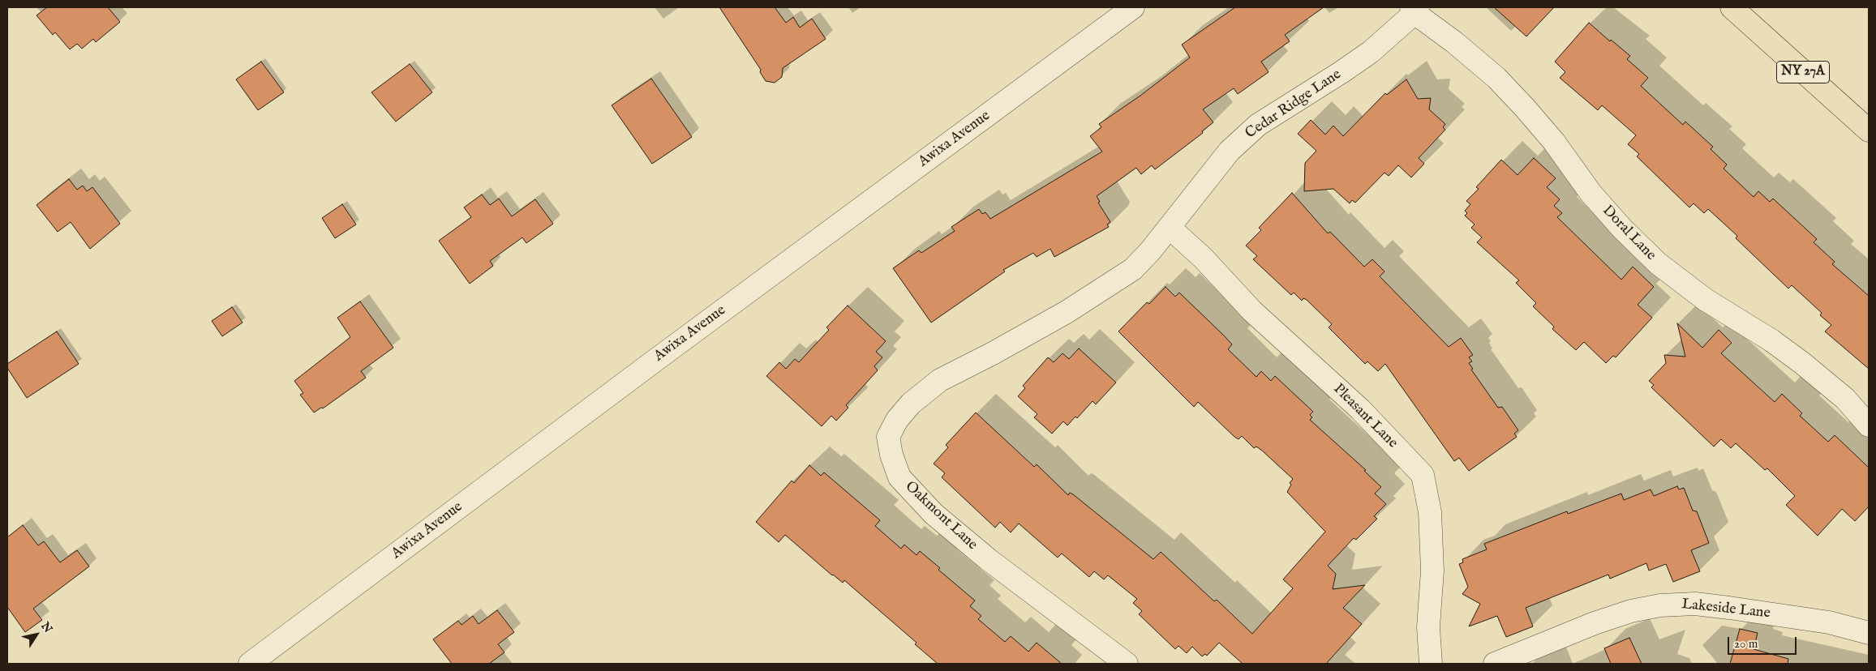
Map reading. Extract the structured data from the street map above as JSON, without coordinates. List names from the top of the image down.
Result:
{
  "streets": {
    "main road": ["NY 27A"],
    "street": [
      "Cedar Ridge Lane",
      "Awixa Avenue",
      "Doral Lane",
      "Pleasant Lane",
      "Oakmont Lane",
      "Lakeside Lane"
    ]
  },
  "crossings": [
    ["Cedar Ridge Lane", "Doral Lane"],
    ["Cedar Ridge Lane", "Pleasant Lane"],
    ["Cedar Ridge Lane", "Oakmont Lane"],
    ["Pleasant Lane", "Oakmont Lane"]
  ],
  "scale_bar": "20 m",
  "north": "top right"
}
